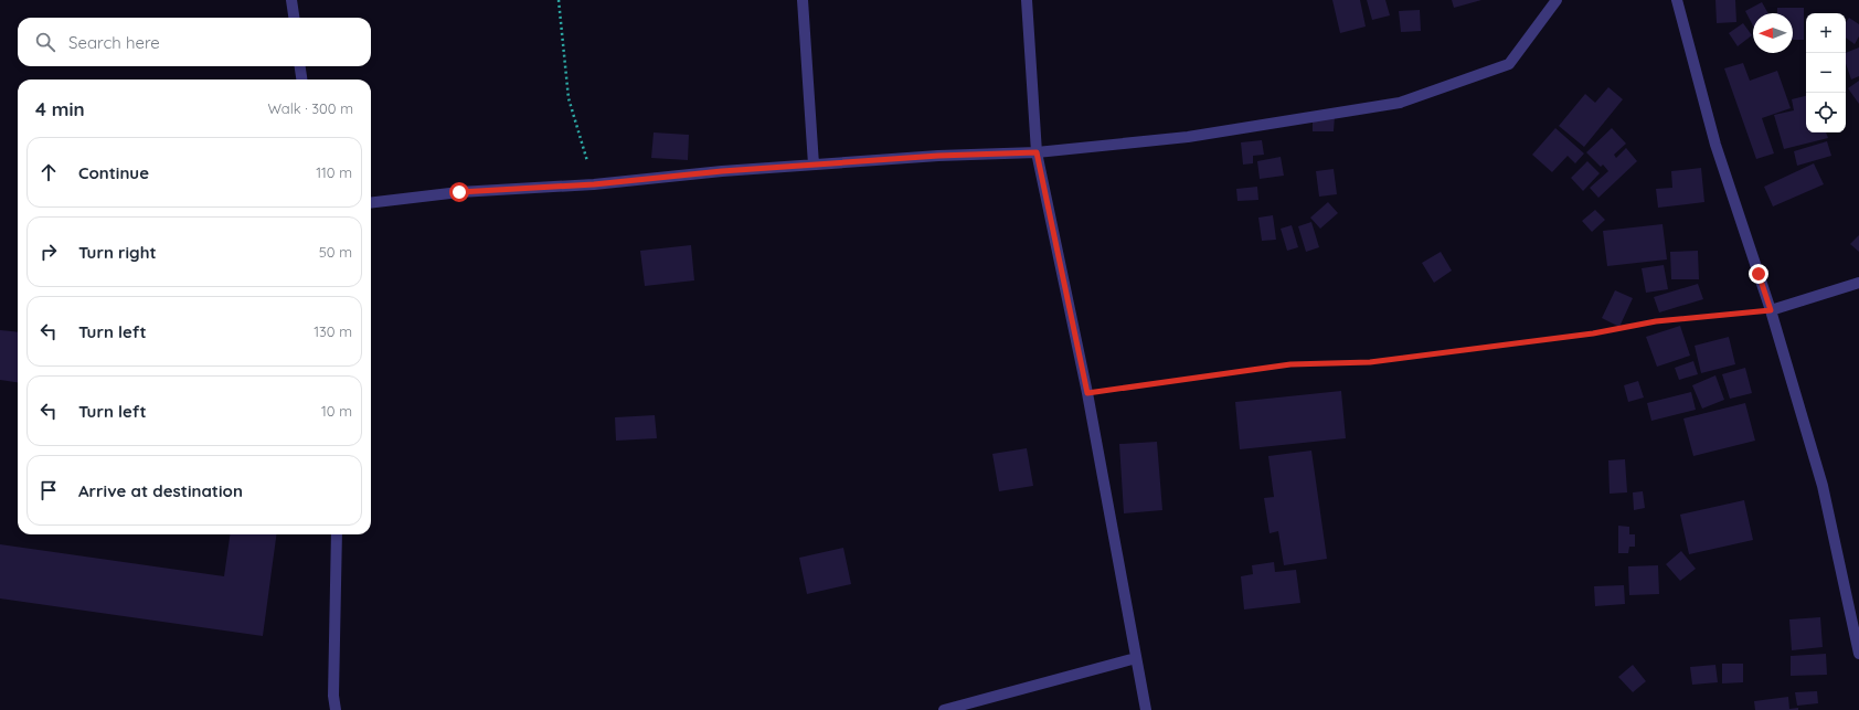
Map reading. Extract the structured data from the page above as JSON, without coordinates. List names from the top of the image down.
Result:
{
  "north": "left",
  "page": {
    "map_buttons": ["+", "−"],
    "search": "Search here",
    "heading": ["4 min", "Walk · 300 m"],
    "list": [
      ["Continue", "110 m"],
      ["Turn right", "50 m"],
      ["Turn left", "130 m"],
      ["Turn left", "10 m"],
      "Arrive at destination"
    ]
  }
}
